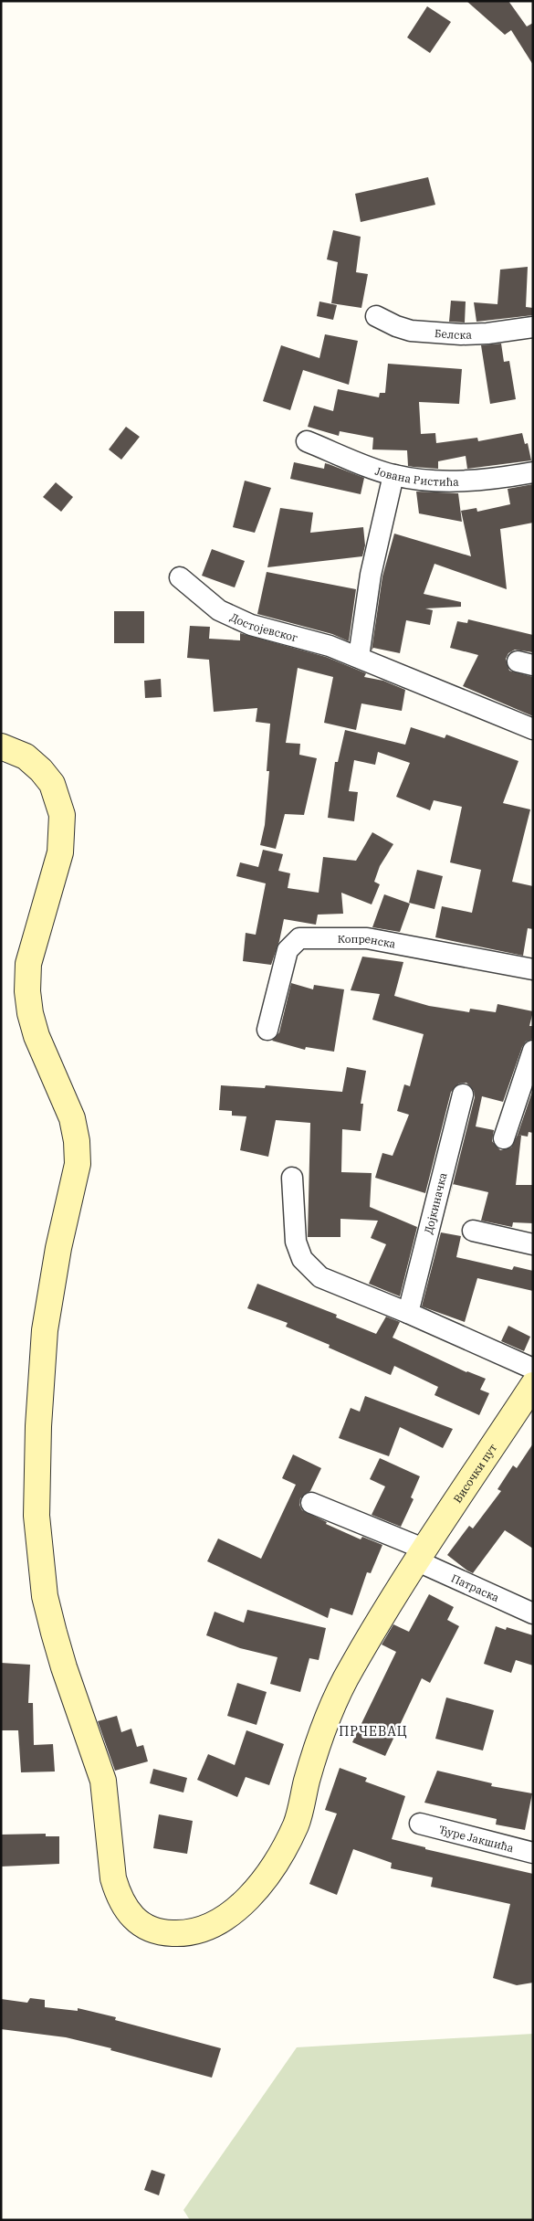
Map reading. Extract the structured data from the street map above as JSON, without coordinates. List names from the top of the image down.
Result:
{
  "streets": {
    "main road": ["Височки пут"],
    "street": [
      "Белска",
      "Јована Ристића",
      "Достојевског",
      "Копренска",
      "Дојкиначка",
      "Патраска",
      "Ђуре Јакшића"
    ]
  },
  "crossings": [
    ["Височки пут", "Патраска"]
  ],
  "districts": ["ПРЧЕВАЦ"]
}
